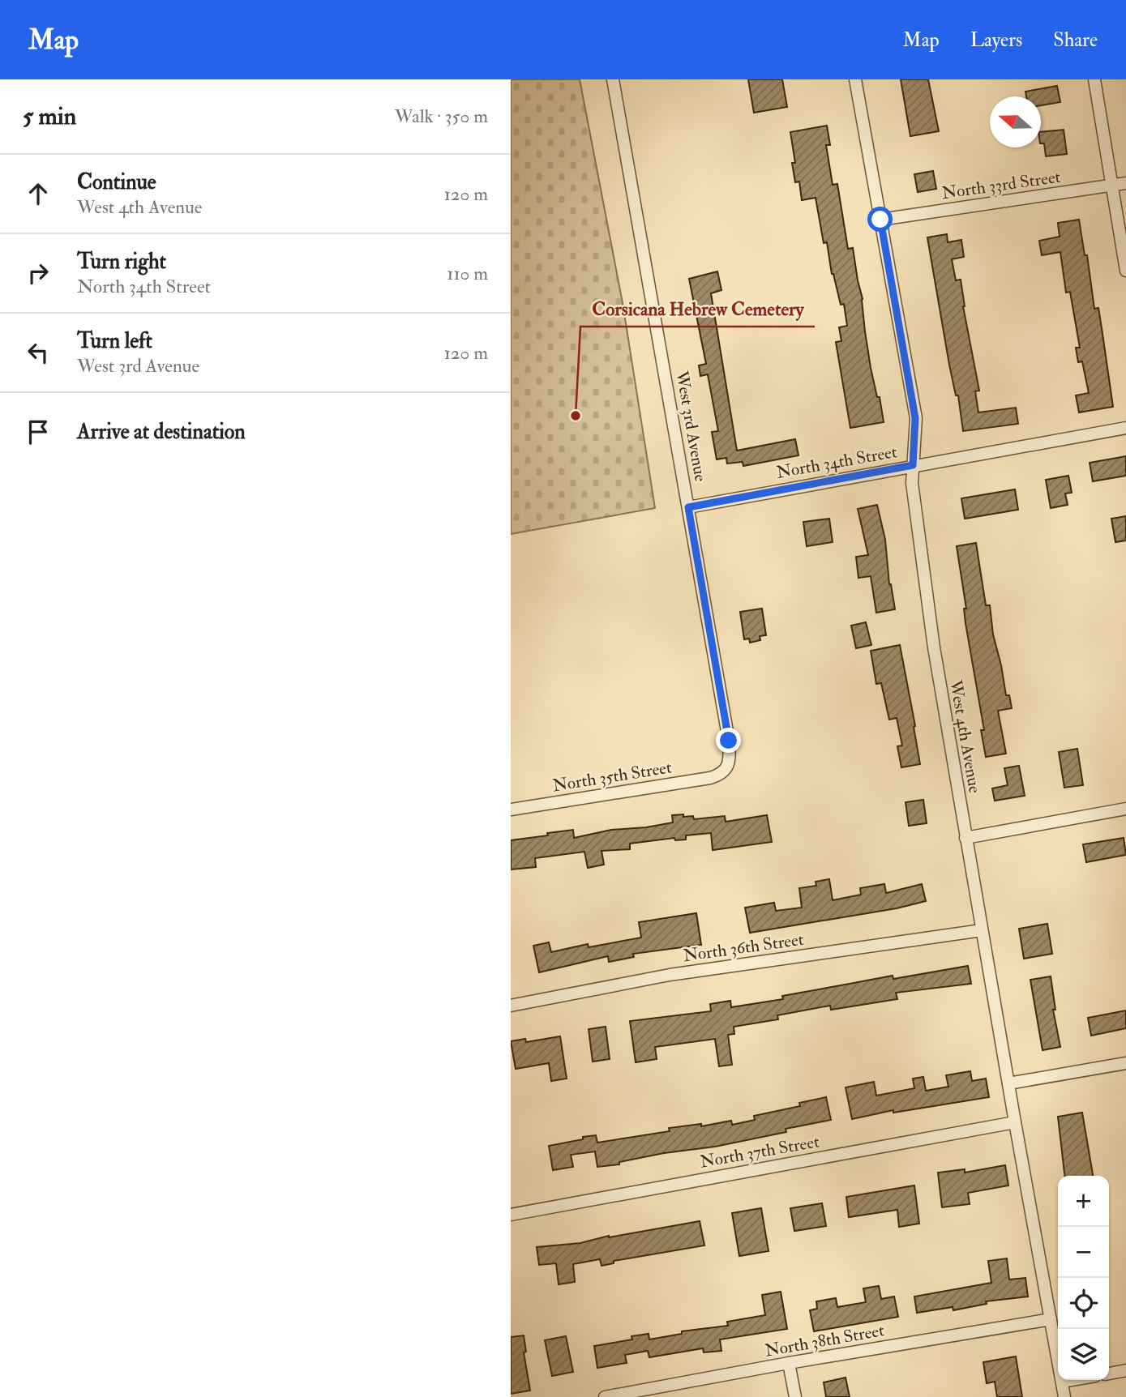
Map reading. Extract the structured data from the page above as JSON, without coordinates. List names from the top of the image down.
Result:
{
  "streets": {
    "street": [
      "North 33rd Street",
      "West 3rd Avenue",
      "North 34th Street",
      "West 4th Avenue",
      "North 35th Street",
      "North 36th Street",
      "North 37th Street",
      "North 38th Street"
    ]
  },
  "crossings": [
    ["North 33rd Street", "West 4th Avenue"],
    ["West 3rd Avenue", "North 34th Street"],
    ["West 3rd Avenue", "North 35th Street"],
    ["North 34th Street", "West 4th Avenue"],
    ["West 4th Avenue", "North 36th Street"],
    ["West 4th Avenue", "North 37th Street"],
    ["West 4th Avenue", "North 38th Street"]
  ],
  "places": ["Corsicana Hebrew Cemetery"],
  "north": "left",
  "page": {
    "header": "Map",
    "nav": ["Map", "Layers", "Share"],
    "heading": ["5 min", "Walk · 350 m"],
    "list": [
      ["Continue", "West 4th Avenue", "120 m"],
      ["Turn right", "North 34th Street", "110 m"],
      ["Turn left", "West 3rd Avenue", "120 m"],
      "Arrive at destination"
    ],
    "map_buttons": ["+", "−"]
  }
}
